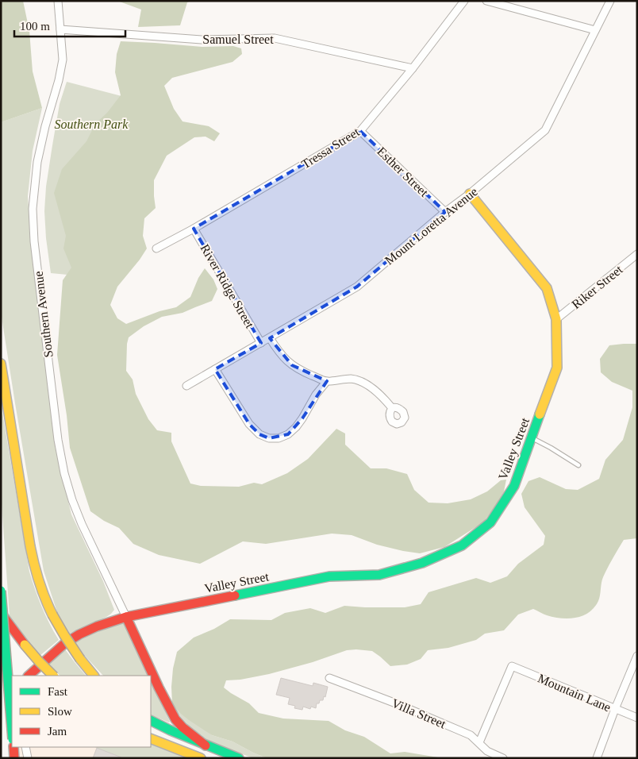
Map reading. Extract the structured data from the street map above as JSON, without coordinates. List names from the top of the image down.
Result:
{
  "streets": {
    "main road": ["Valley Street"],
    "street": [
      "Samuel Street",
      "Tressa Street",
      "Esther Street",
      "Mount Loretta Avenue",
      "River Ridge Street",
      "Riker Street",
      "Southern Avenue",
      "Mountain Lane",
      "Villa Street"
    ]
  },
  "crossings": [
    ["Samuel Street", "Tressa Street"],
    ["Samuel Street", "Southern Avenue"],
    ["Tressa Street", "Esther Street"],
    ["Tressa Street", "River Ridge Street"],
    ["Esther Street", "Mount Loretta Avenue"],
    ["Mount Loretta Avenue", "River Ridge Street"],
    ["Mount Loretta Avenue", "Valley Street"],
    ["Riker Street", "Valley Street"],
    ["Southern Avenue", "Valley Street"],
    ["Mountain Lane", "Villa Street"]
  ],
  "parks": ["Southern Park"],
  "legend": ["Fast", "Slow", "Jam"],
  "scale_bar": "100 m"
}
